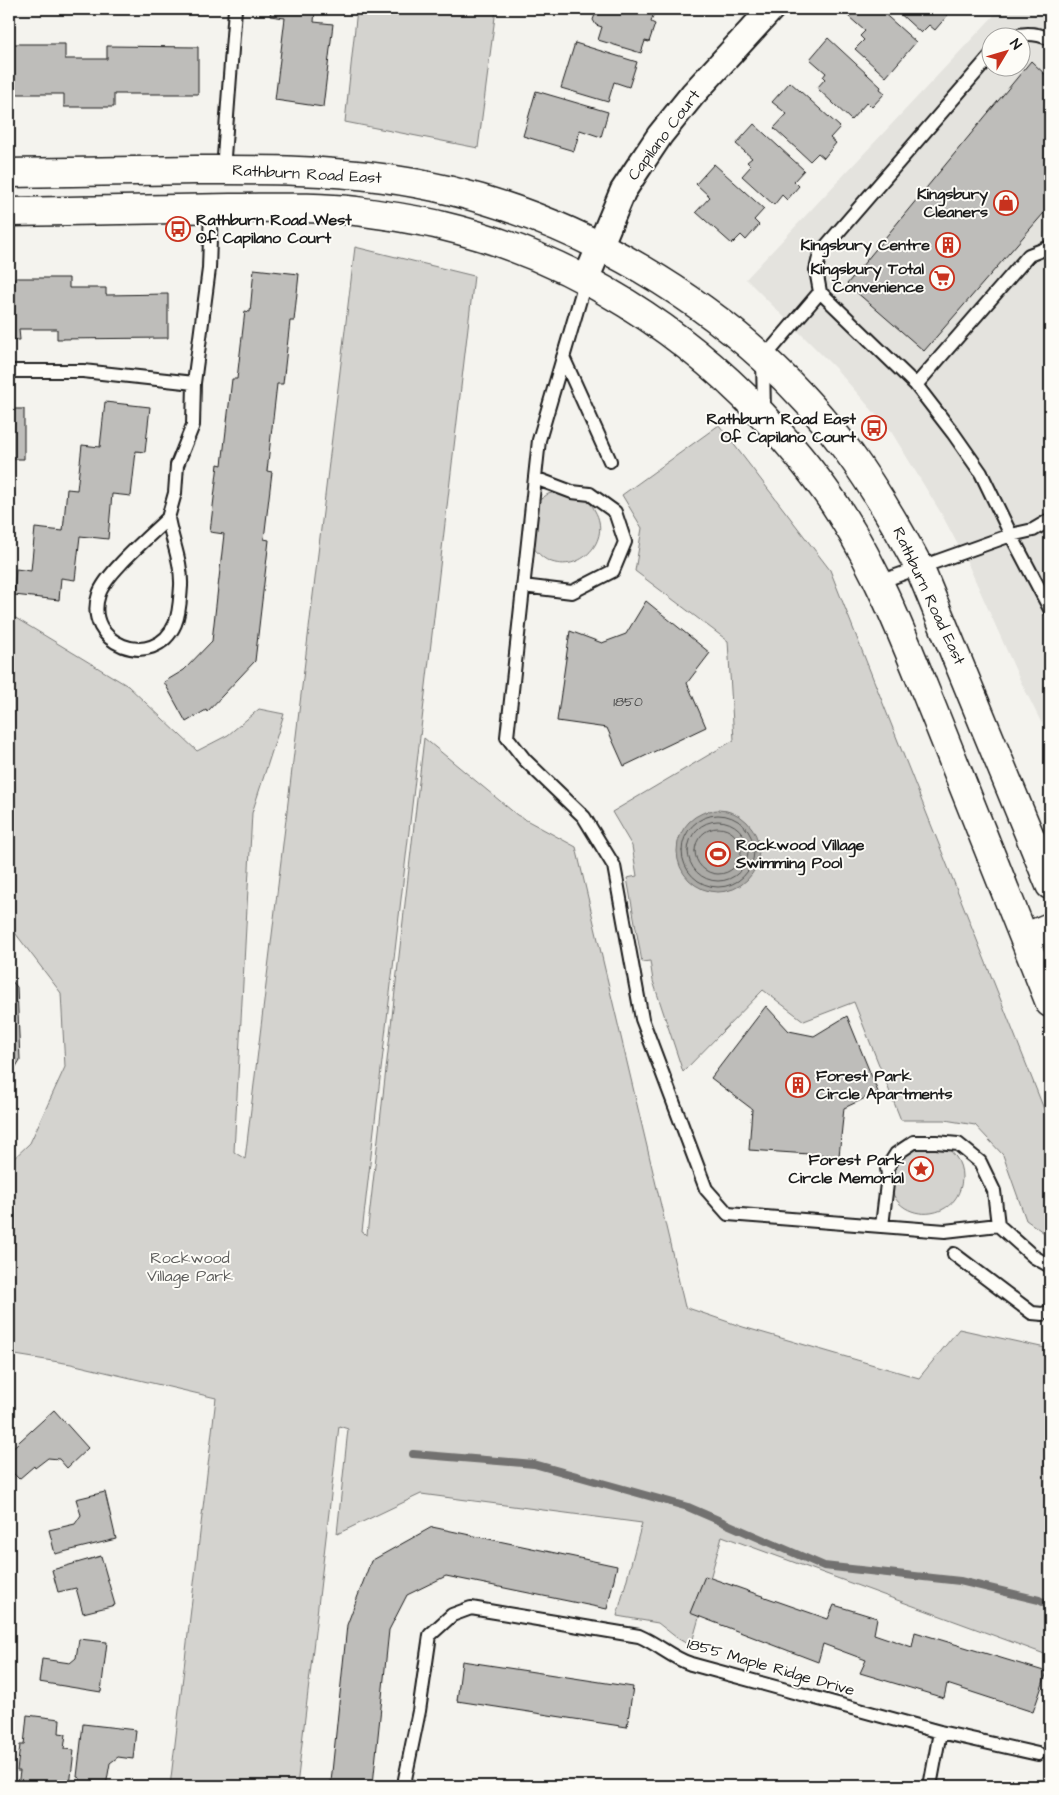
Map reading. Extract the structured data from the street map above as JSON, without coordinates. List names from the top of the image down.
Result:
{
  "streets": {
    "street": ["Capilano Court", "Rathburn Road East"],
    "lane": ["1855 Maple Ridge Drive"]
  },
  "crossings": [
    ["Capilano Court", "Rathburn Road East"]
  ],
  "parks": ["Rockwood Village Park"],
  "places": {
    "shop": ["Kingsbury Cleaners"],
    "bus stop": ["Rathburn Road West Of Capilano Court", "Rathburn Road East Of Capilano Court"],
    "building": ["Kingsbury Centre", "Forest Park Circle Apartments"],
    "supermarket": ["Kingsbury Total Convenience"],
    "sports": ["Rockwood Village Swimming Pool"],
    "place": ["Forest Park Circle Memorial"]
  },
  "house_numbers": ["1850"],
  "north": "top right"
}
